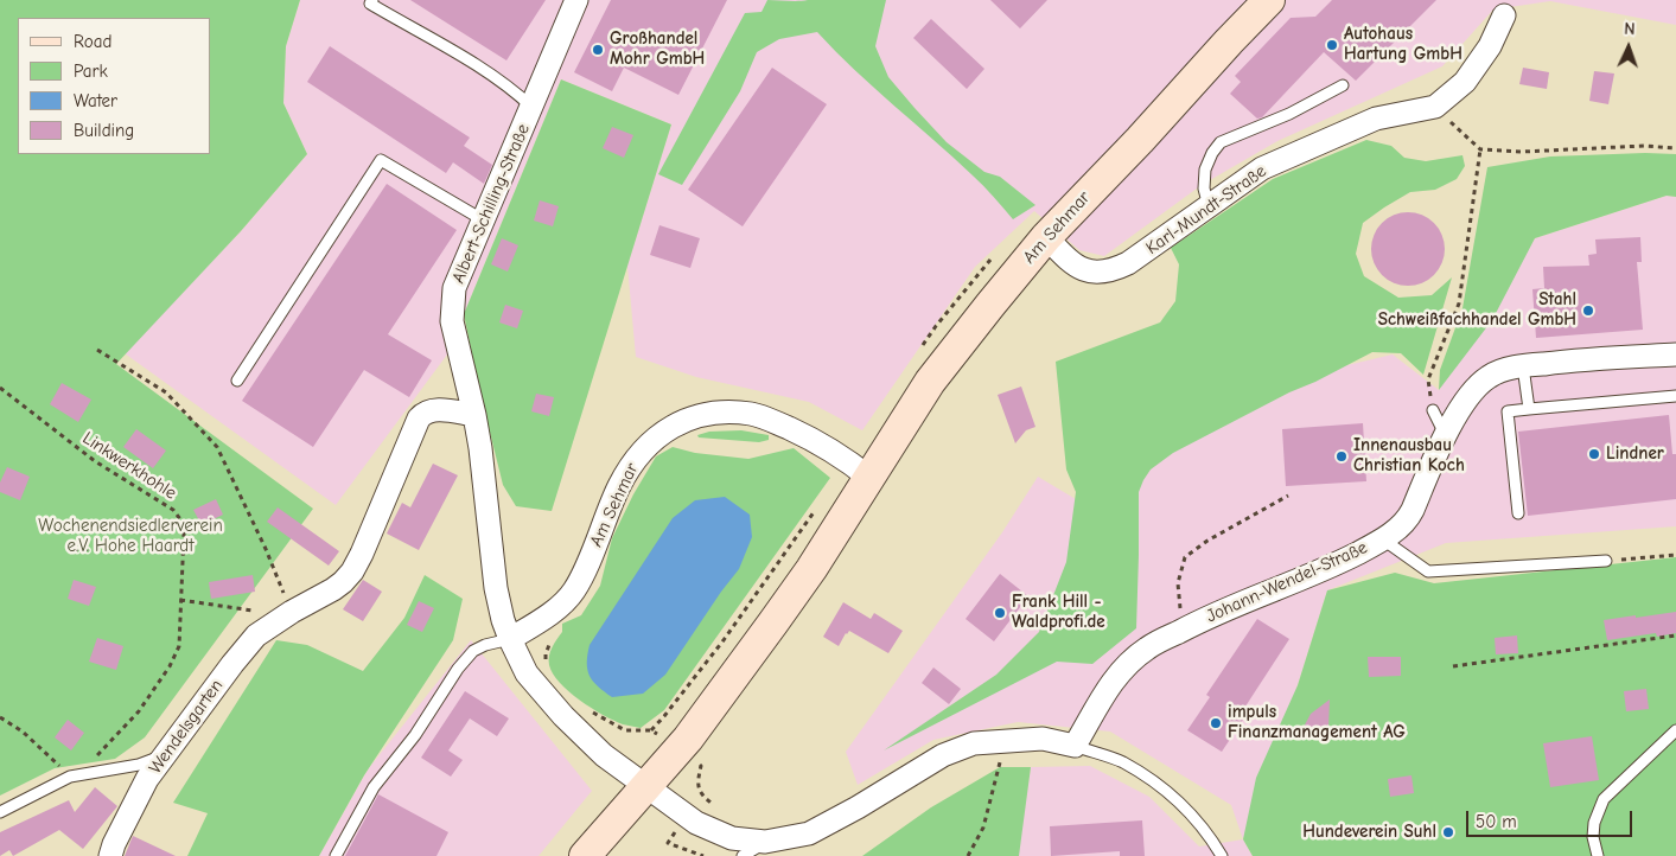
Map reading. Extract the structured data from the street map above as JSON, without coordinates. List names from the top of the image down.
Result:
{
  "streets": {
    "main road": ["Am Sehmar"],
    "street": [
      "Albert-Schilling-Straße",
      "Karl-Mundt-Straße",
      "Johann-Wendel-Straße",
      "Wendelsgarten"
    ],
    "path": ["Linkwerkhohle"]
  },
  "crossings": [
    ["Albert-Schilling-Straße", "Am Sehmar"],
    ["Karl-Mundt-Straße", "Am Sehmar"]
  ],
  "parks": ["Wochenendsiedlerverein e.V. Hohe Haardt"],
  "places": [
    "Autohaus Hartung GmbH",
    "Großhandel Mohr GmbH",
    "Stahl Schweißfachhandel GmbH",
    "Lindner",
    "Innenausbau Christian Koch",
    "Frank Hill - Waldprofi.de",
    "impuls Finanzmanagement AG",
    "Hundeverein Suhl"
  ],
  "legend": [
    "Road",
    "Park",
    "Water",
    "Building"
  ],
  "scale_bar": "50 m",
  "north": "top"
}
